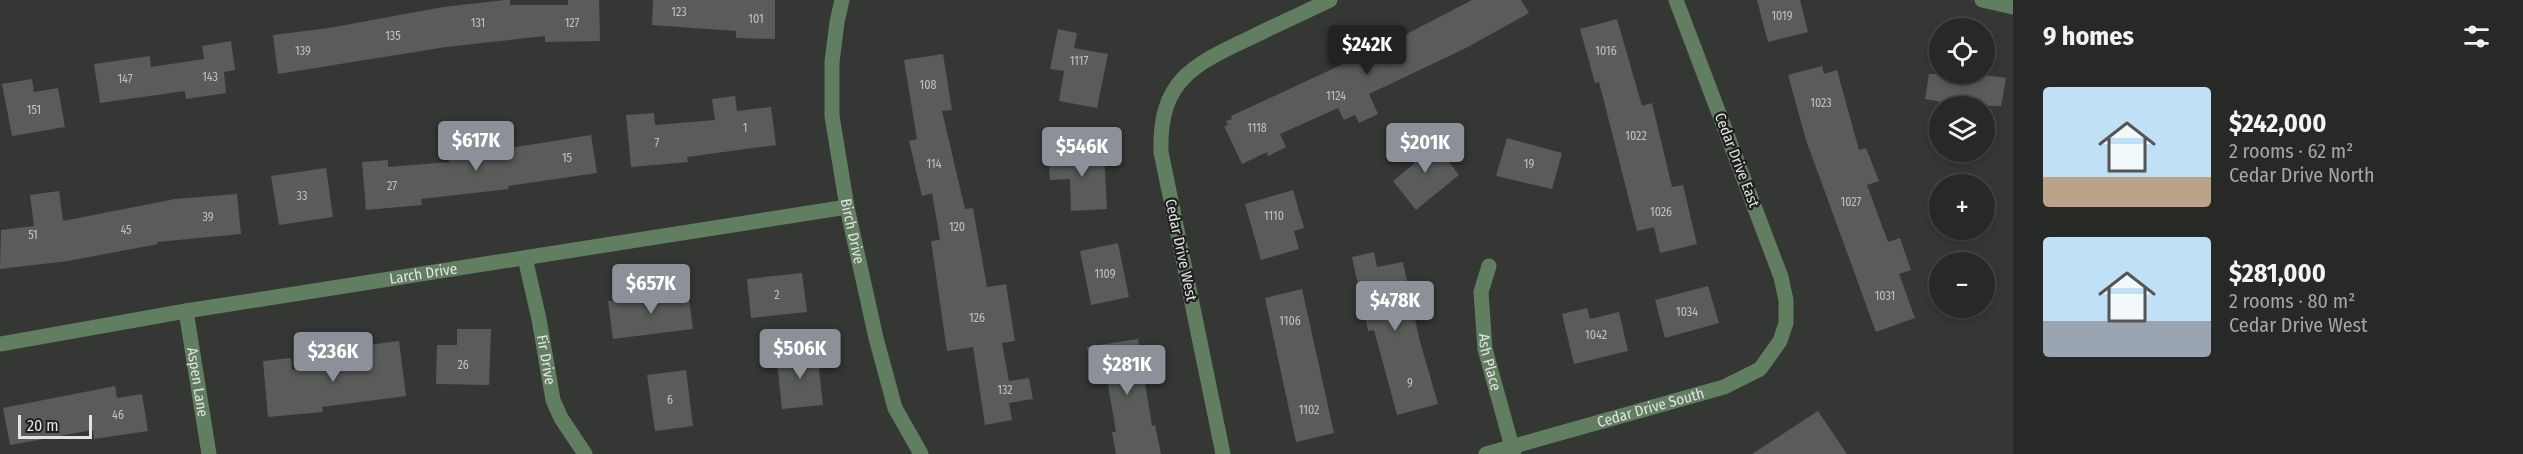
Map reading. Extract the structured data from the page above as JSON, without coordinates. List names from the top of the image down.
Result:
{
  "streets": {
    "street": [
      "Cedar Drive East",
      "Birch Drive",
      "Cedar Drive West",
      "Larch Drive",
      "Fir Drive",
      "Ash Place",
      "Aspen Lane",
      "Cedar Drive South"
    ]
  },
  "crossings": [
    ["Cedar Drive East", "Cedar Drive South"],
    ["Birch Drive", "Larch Drive"],
    ["Larch Drive", "Fir Drive"],
    ["Larch Drive", "Aspen Lane"],
    ["Ash Place", "Cedar Drive South"]
  ],
  "house_numbers": [
    "123",
    "1019",
    "101",
    "131",
    "127",
    "135",
    "139",
    "1016",
    "1117",
    "143",
    "147",
    "108",
    "1124",
    "1023",
    "151",
    "1",
    "1118",
    "1022",
    "7",
    "15",
    "114",
    "19",
    "27",
    "33",
    "1027",
    "1026",
    "1110",
    "39",
    "120",
    "45",
    "51",
    "1109",
    "2",
    "1031",
    "1034",
    "126",
    "1106",
    "1042",
    "26",
    "9",
    "132",
    "6",
    "1102",
    "46"
  ],
  "scale_bar": "20 m",
  "page": {
    "heading": "9 homes",
    "map_buttons": ["+", "−"],
    "price": [
      "$242K",
      "$617K",
      "$201K",
      "$546K",
      "$657K",
      "$478K",
      "$506K",
      "$236K",
      "$281K"
    ],
    "list": [
      {
        "name": "$242,000",
        "note": "2 rooms · 62 m² · Cedar Drive North"
      },
      {
        "name": "$281,000",
        "note": "2 rooms · 80 m² · Cedar Drive West"
      }
    ],
    "scale": "20 m"
  }
}
